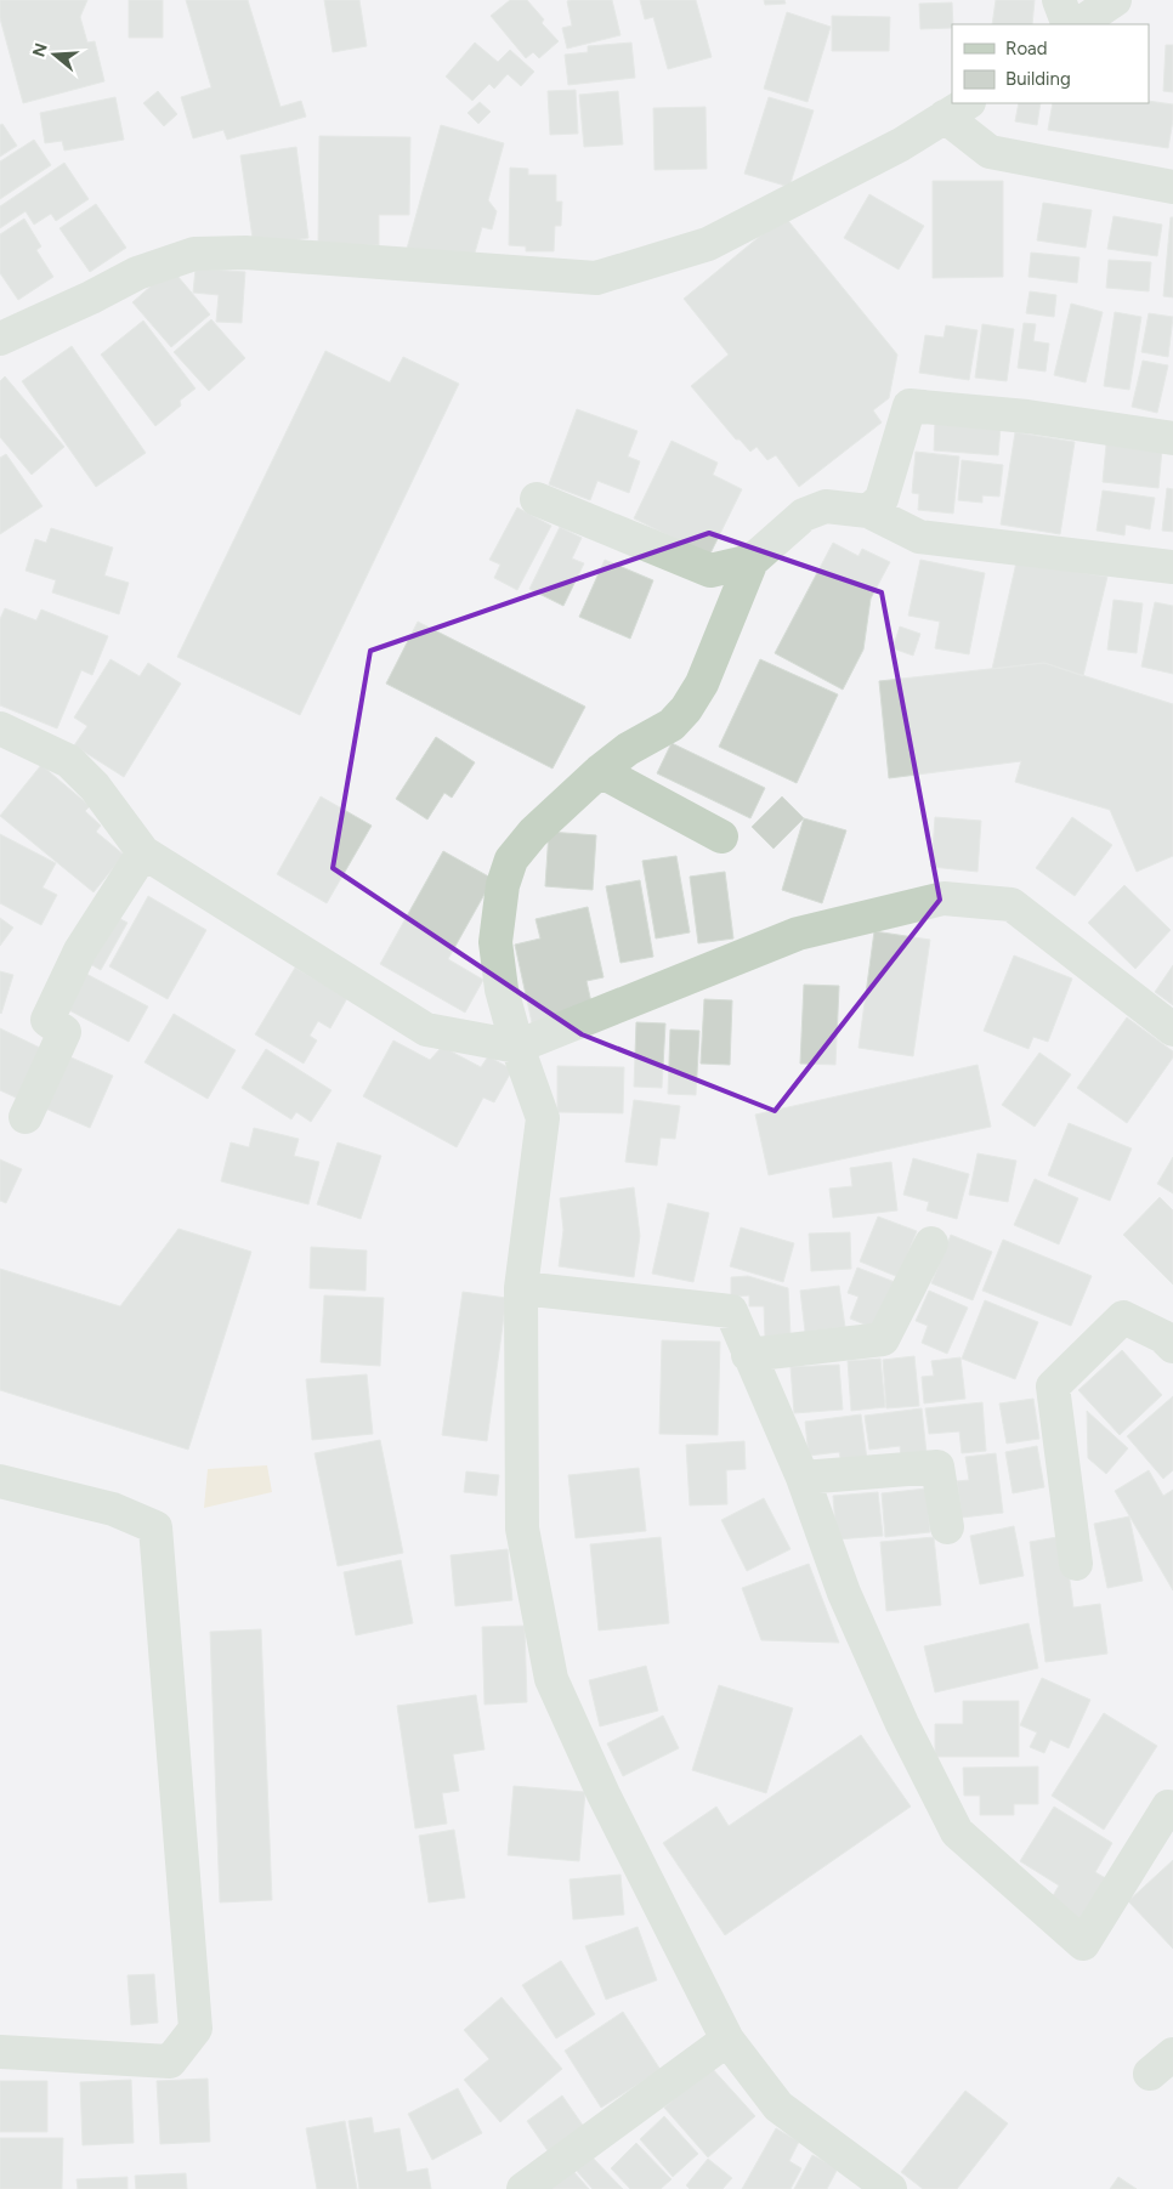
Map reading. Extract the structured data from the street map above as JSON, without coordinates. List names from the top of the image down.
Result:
{
  "legend": ["Road", "Building"],
  "north": "left"
}
